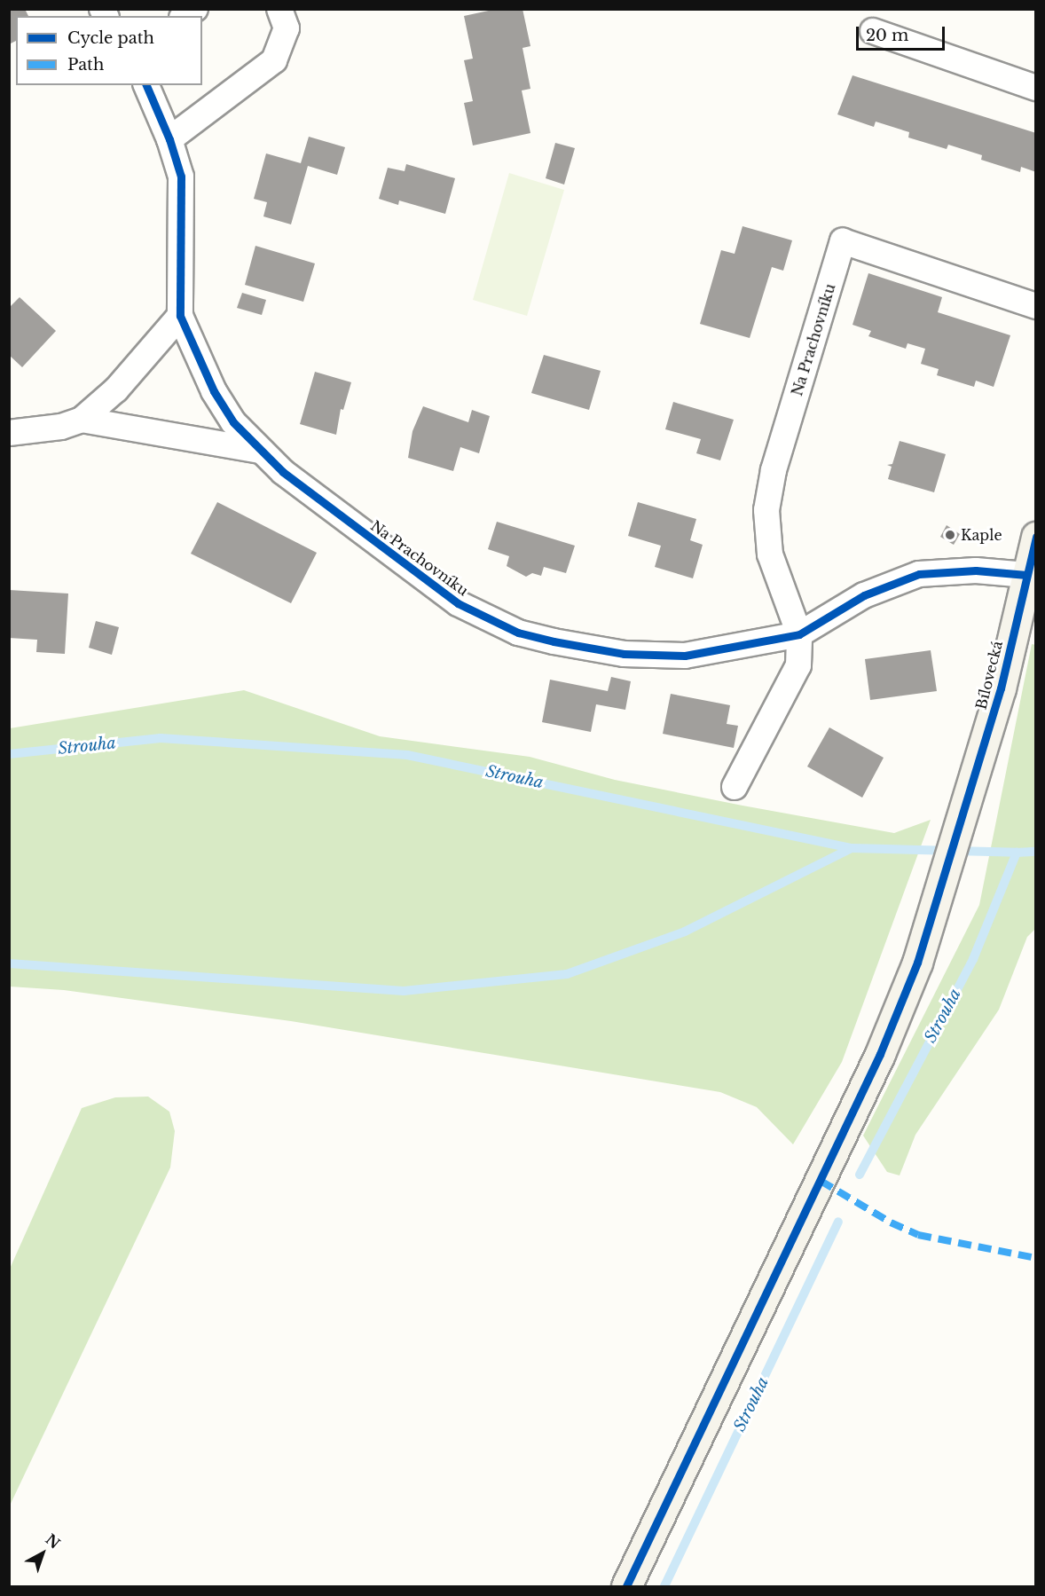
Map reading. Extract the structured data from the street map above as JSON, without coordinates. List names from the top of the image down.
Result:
{
  "streets": {
    "main road": ["Bílovecká"],
    "street": ["Na Prachovníku"]
  },
  "crossings": [
    ["Na Prachovníku", "Bílovecká"]
  ],
  "water": ["Strouha"],
  "places": ["Kaple"],
  "legend": ["Cycle path", "Path"],
  "scale_bar": "20 m",
  "north": "top right"
}
